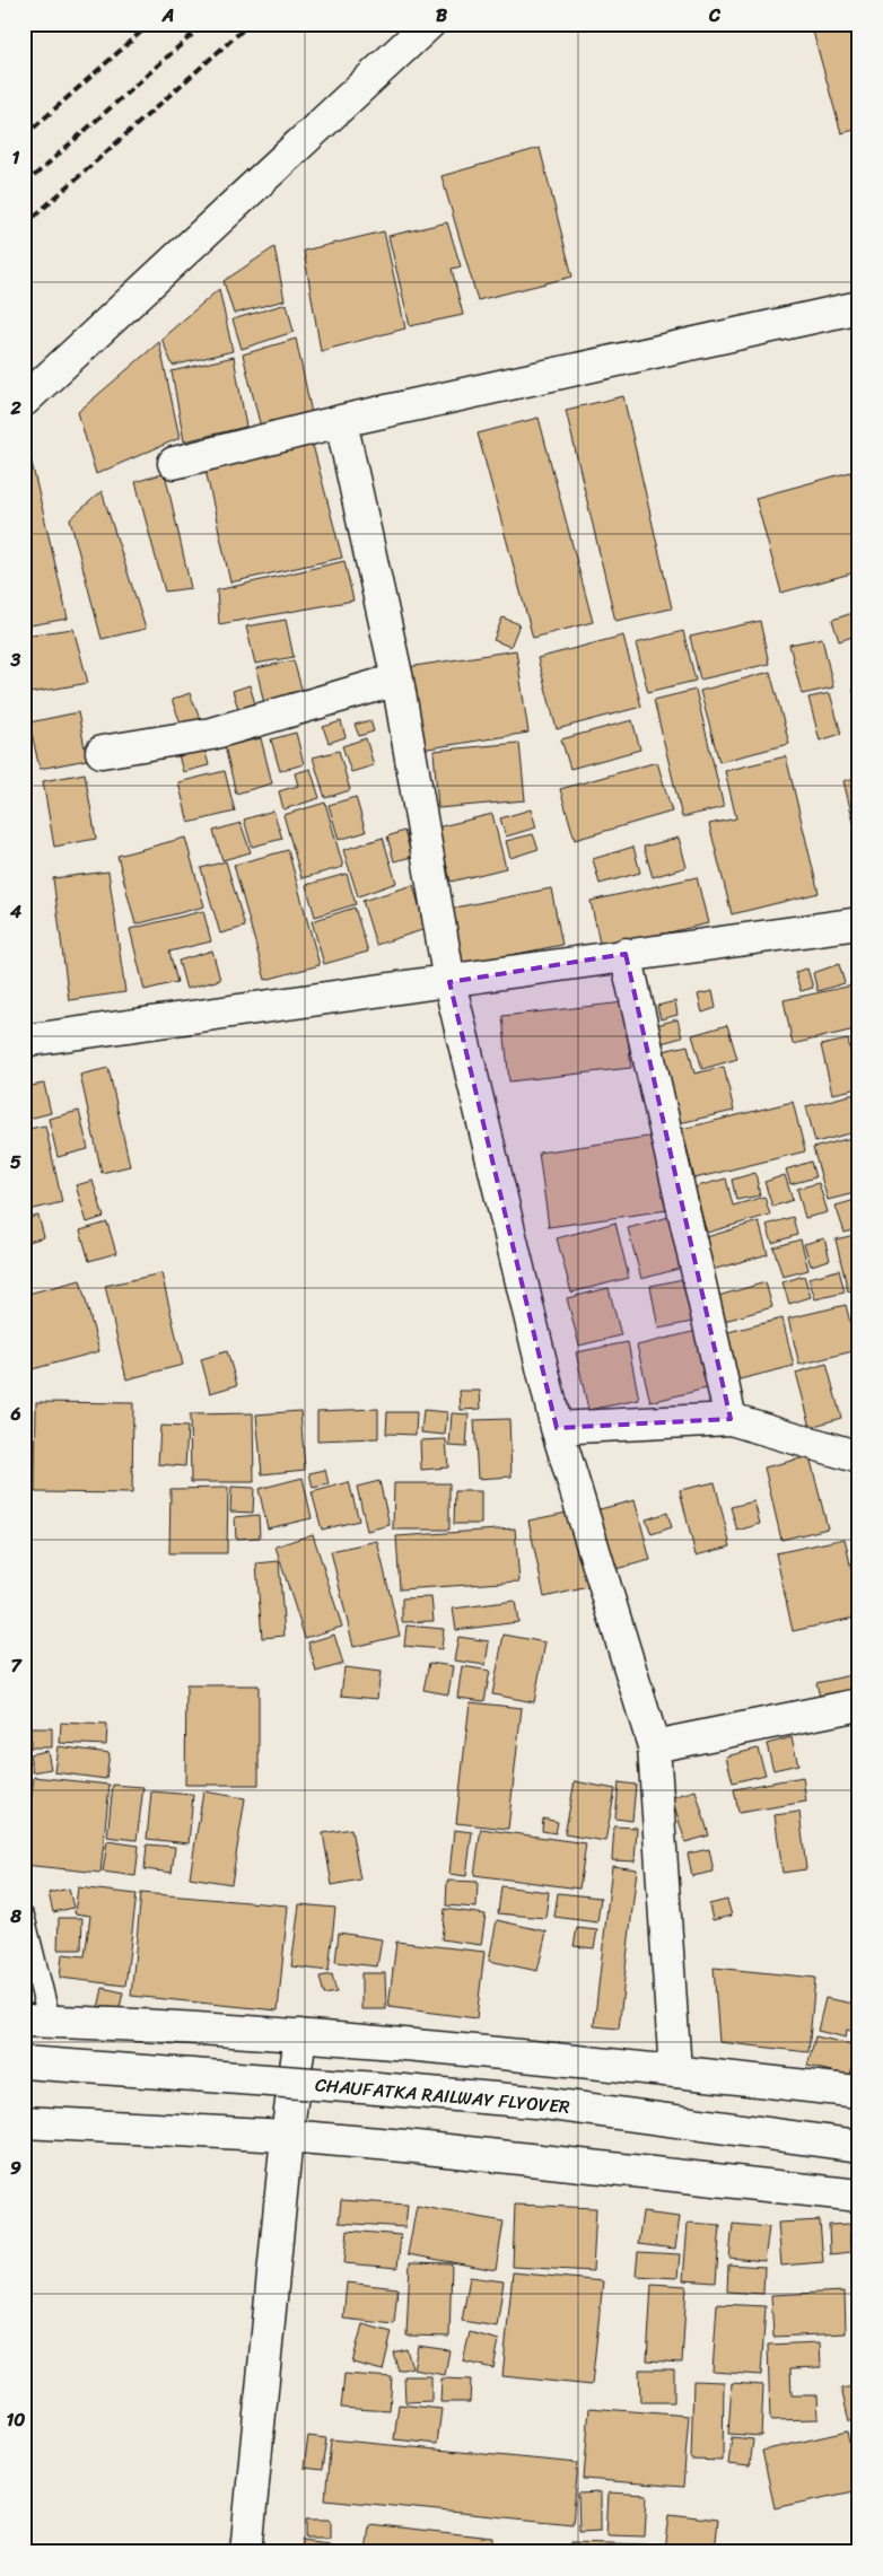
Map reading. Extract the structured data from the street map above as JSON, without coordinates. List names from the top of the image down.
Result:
{
  "streets": {
    "street": ["CHAUFATKA RAILWAY FLYOVER"]
  },
  "grid": {
    "columns": ["A", "B", "C"],
    "rows": [
      "1",
      "2",
      "3",
      "4",
      "5",
      "6",
      "7",
      "8",
      "9",
      "10"
    ]
  }
}
